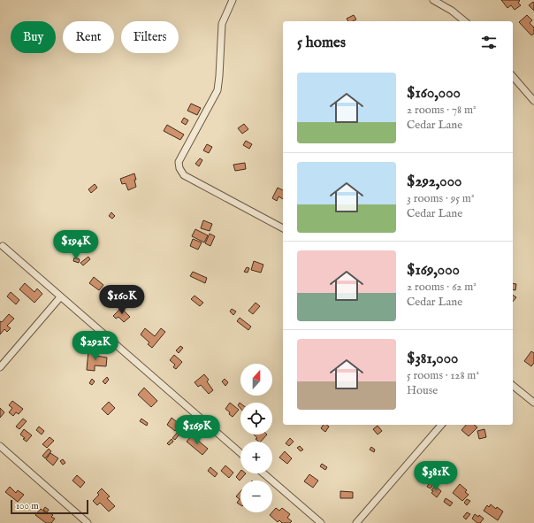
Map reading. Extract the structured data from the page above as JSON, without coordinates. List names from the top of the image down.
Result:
{
  "scale_bar": "100 m",
  "north": "top",
  "page": {
    "chip": ["Buy", "Rent", "Filters"],
    "heading": "5 homes",
    "list": [
      {
        "name": "$160,000",
        "note": "2 rooms · 78 m² · Cedar Lane"
      },
      {
        "name": "$292,000",
        "note": "3 rooms · 95 m² · Cedar Lane"
      },
      {
        "name": "$169,000",
        "note": "2 rooms · 62 m² · Cedar Lane"
      },
      {
        "name": "$381,000",
        "note": "5 rooms · 128 m² · House"
      }
    ],
    "price": [
      "$194K",
      "$160K",
      "$292K",
      "$169K",
      "$381K"
    ],
    "map_buttons": ["+", "−"],
    "scale": "100 m"
  }
}
